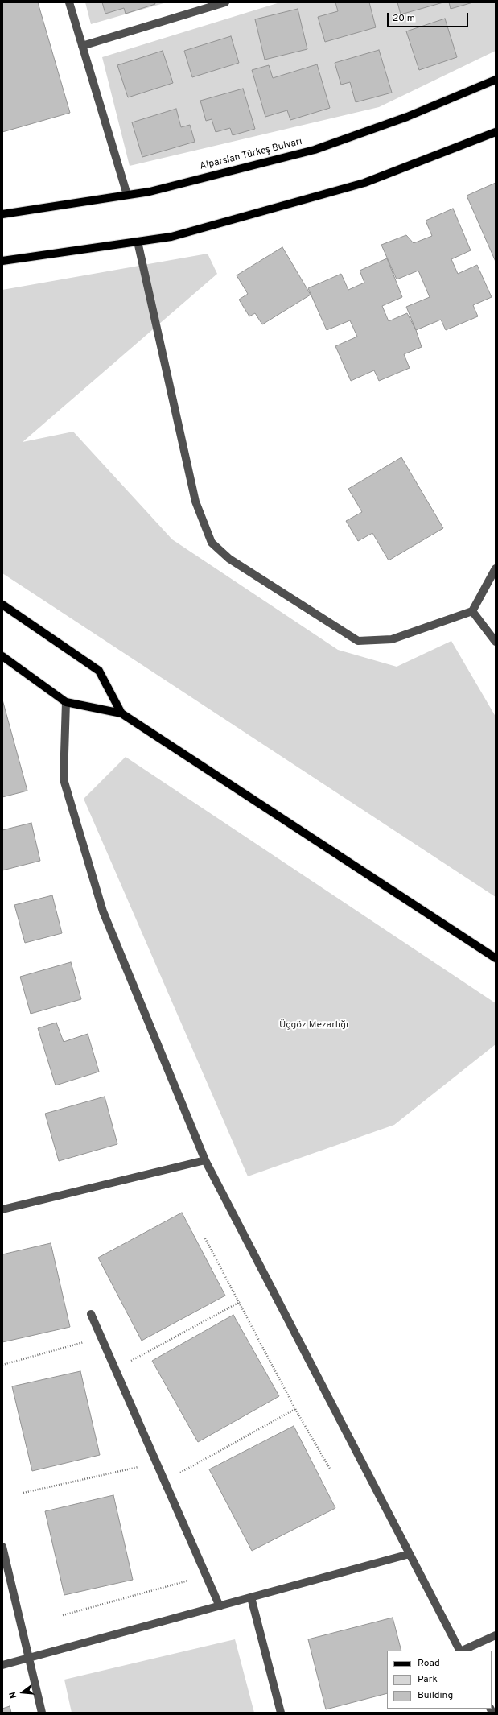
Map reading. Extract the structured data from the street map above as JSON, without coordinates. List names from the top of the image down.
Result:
{
  "streets": {
    "main road": ["Alparslan Türkeş Bulvarı"]
  },
  "parks": ["Üçgöz Mezarlığı"],
  "legend": ["Road", "Park", "Building"],
  "scale_bar": "20 m",
  "north": "left"
}
